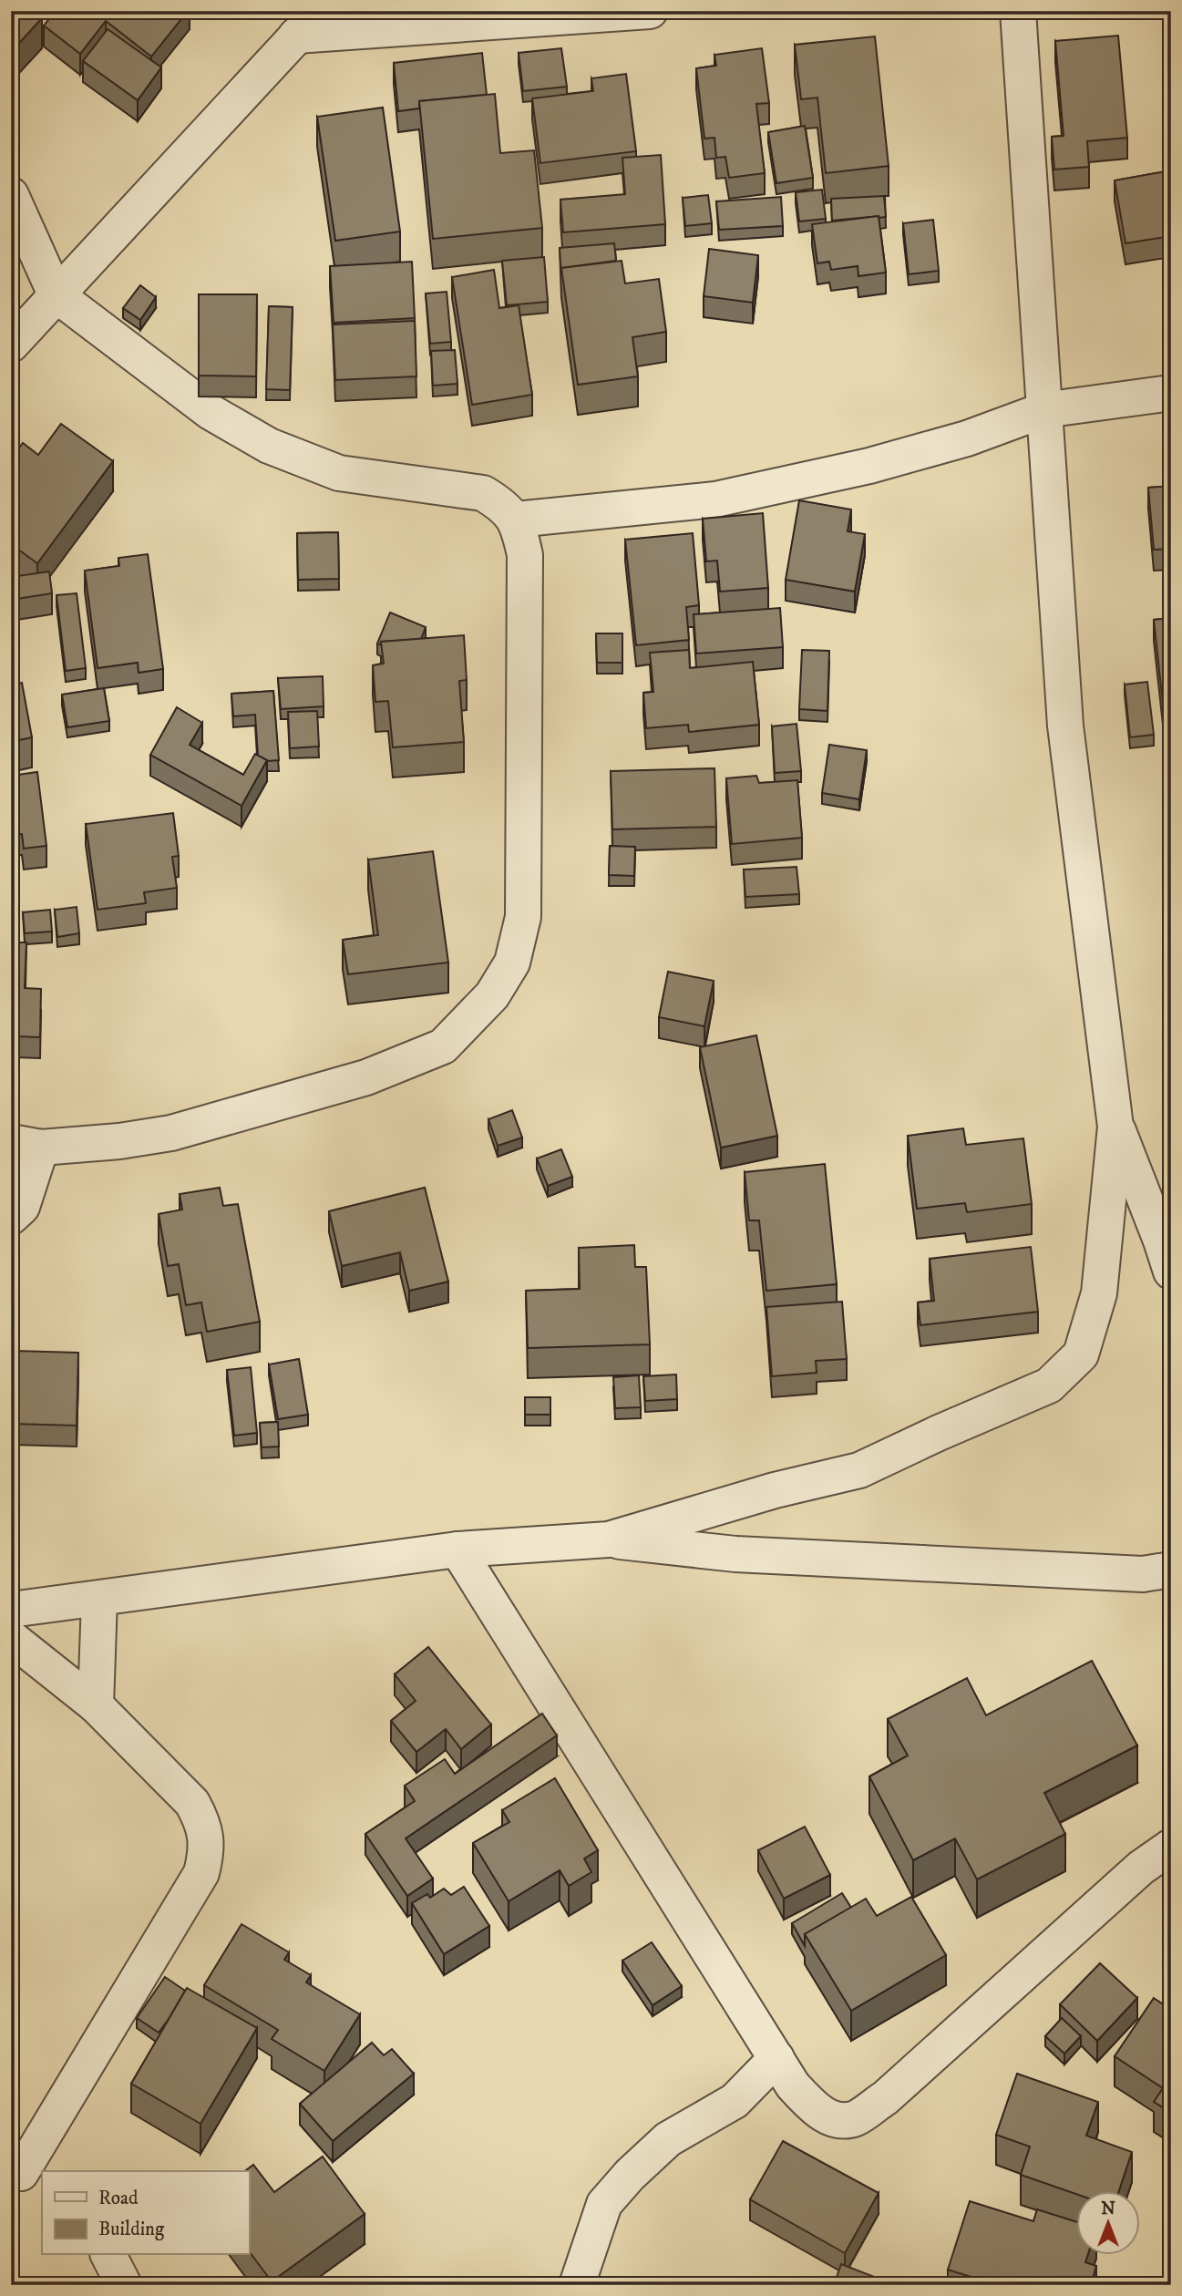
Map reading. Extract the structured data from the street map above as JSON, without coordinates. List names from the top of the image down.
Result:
{
  "legend": ["Road", "Building"],
  "north": "top"
}
